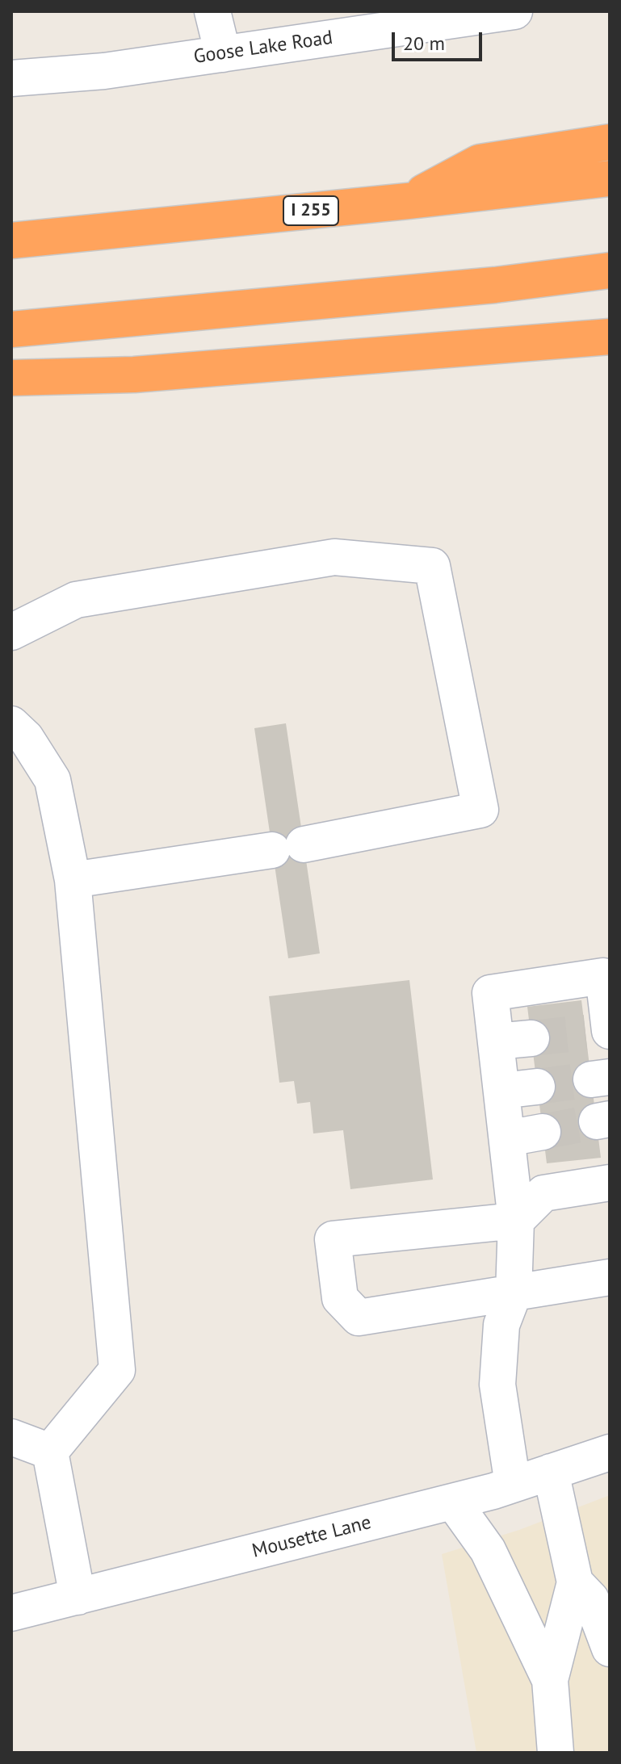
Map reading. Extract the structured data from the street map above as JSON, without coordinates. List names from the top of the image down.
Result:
{
  "streets": {
    "highway": ["I 255"],
    "street": ["Goose Lake Road", "Mousette Lane"]
  },
  "scale_bar": "20 m"
}
